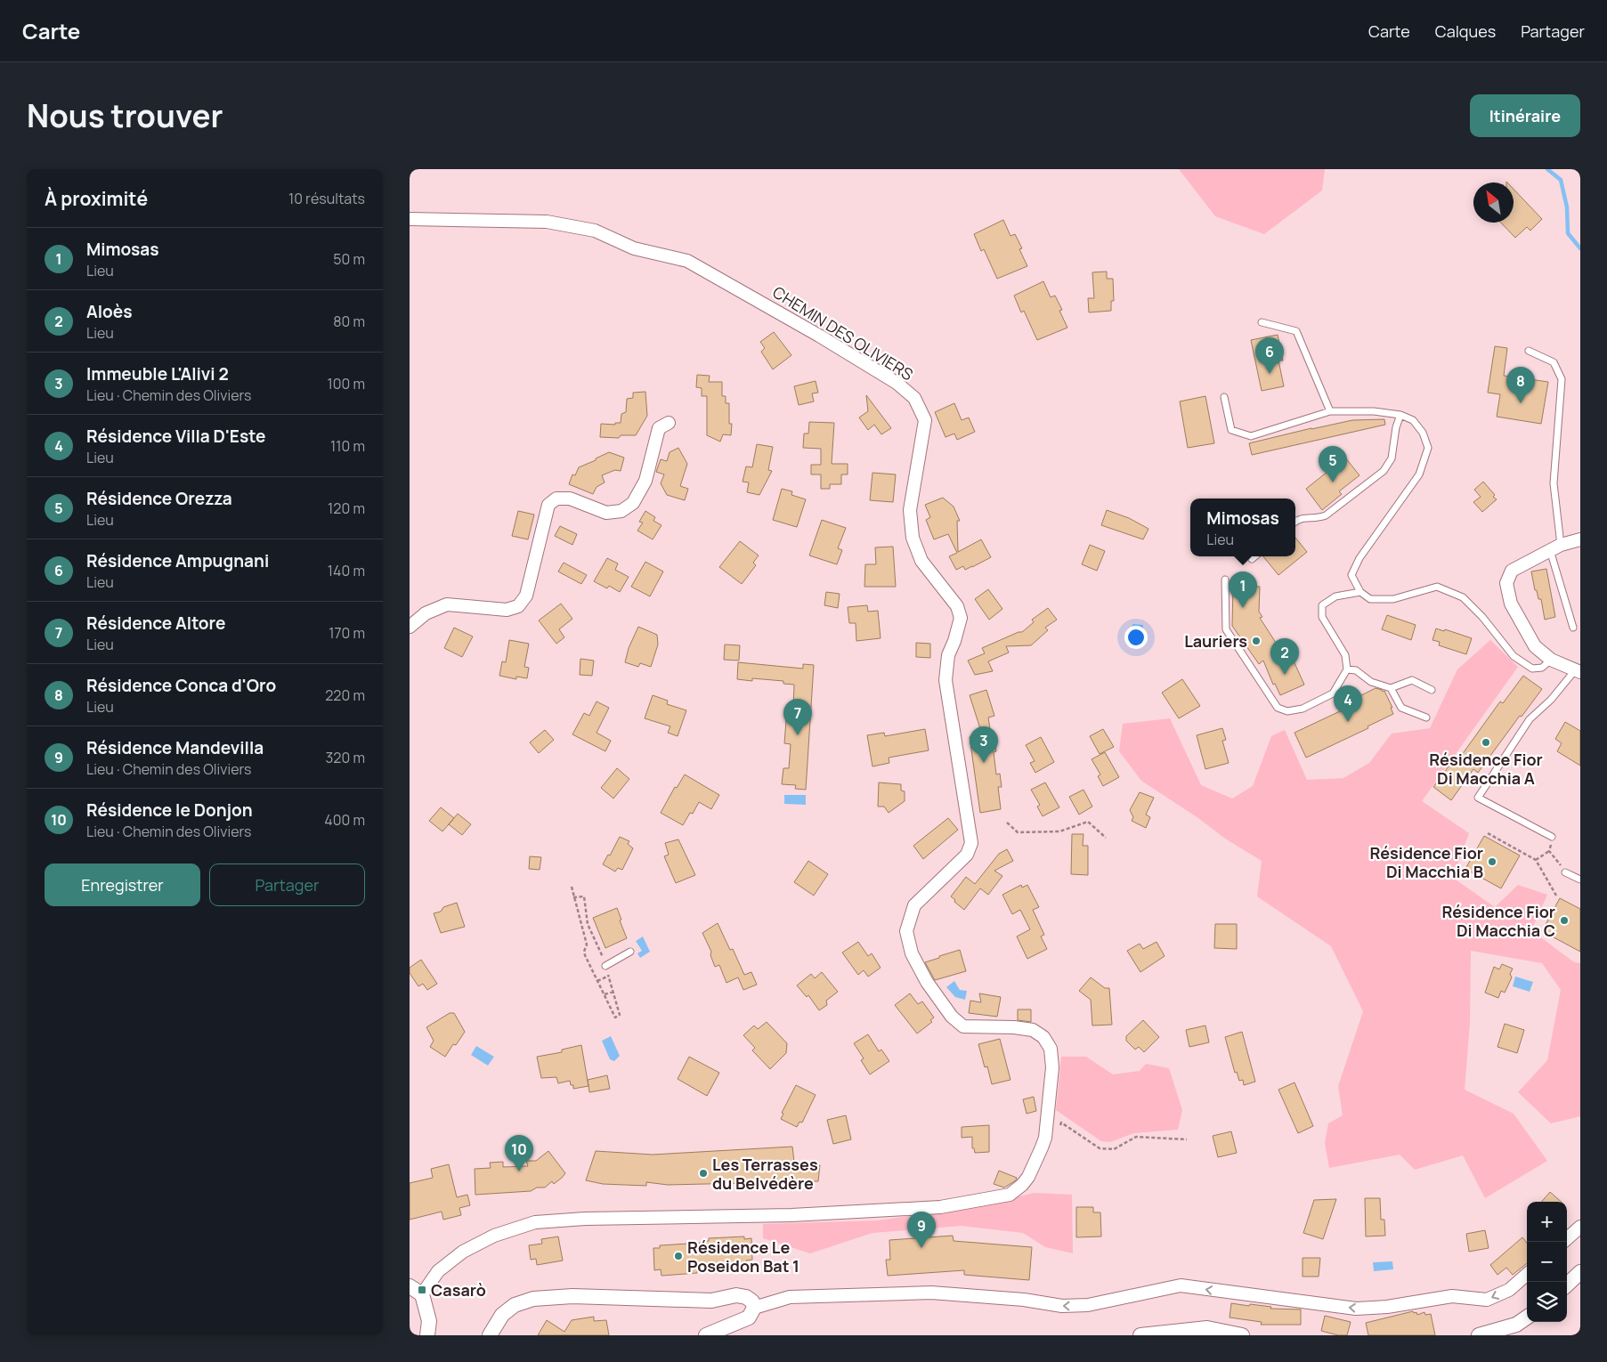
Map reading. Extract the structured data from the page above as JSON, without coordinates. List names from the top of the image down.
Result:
{
  "streets": {
    "street": ["CHEMIN DES OLIVIERS"]
  },
  "places": {
    "other": [
      "Lauriers",
      "Résidence Fior Di Macchia A",
      "Résidence Fior Di Macchia B",
      "Résidence Fior Di Macchia C",
      "Les Terrasses du Belvédère",
      "Résidence Le Poseidon Bat 1"
    ],
    "transit": ["Casarò"]
  },
  "north": "top left",
  "page": {
    "header": "Carte",
    "nav": ["Carte", "Calques", "Partager"],
    "title": "Nous trouver",
    "buttons": [
      "Itinéraire",
      ["Enregistrer", "Partager"]
    ],
    "heading": ["À proximité", "10 résultats"],
    "list": [
      {
        "mark": "1",
        "name": "Mimosas",
        "note": "Lieu",
        "value": "50 m"
      },
      {
        "mark": "2",
        "name": "Aloès",
        "note": "Lieu",
        "value": "80 m"
      },
      {
        "mark": "3",
        "name": "Immeuble L'Alivi 2",
        "note": "Lieu · Chemin des Oliviers",
        "value": "100 m"
      },
      {
        "mark": "4",
        "name": "Résidence Villa D'Este",
        "note": "Lieu",
        "value": "110 m"
      },
      {
        "mark": "5",
        "name": "Résidence Orezza",
        "note": "Lieu",
        "value": "120 m"
      },
      {
        "mark": "6",
        "name": "Résidence Ampugnani",
        "note": "Lieu",
        "value": "140 m"
      },
      {
        "mark": "7",
        "name": "Résidence Altore",
        "note": "Lieu",
        "value": "170 m"
      },
      {
        "mark": "8",
        "name": "Résidence Conca d'Oro",
        "note": "Lieu",
        "value": "220 m"
      },
      {
        "mark": "9",
        "name": "Résidence Mandevilla",
        "note": "Lieu · Chemin des Oliviers",
        "value": "320 m"
      },
      {
        "mark": "10",
        "name": "Résidence le Donjon",
        "note": "Lieu · Chemin des Oliviers",
        "value": "400 m"
      }
    ],
    "pins": [
      "6",
      "8",
      "5",
      "1",
      "2",
      "4",
      "7",
      "3",
      "10",
      "9"
    ],
    "popup": ["Mimosas", "Lieu"],
    "map_buttons": ["+", "−"]
  }
}
